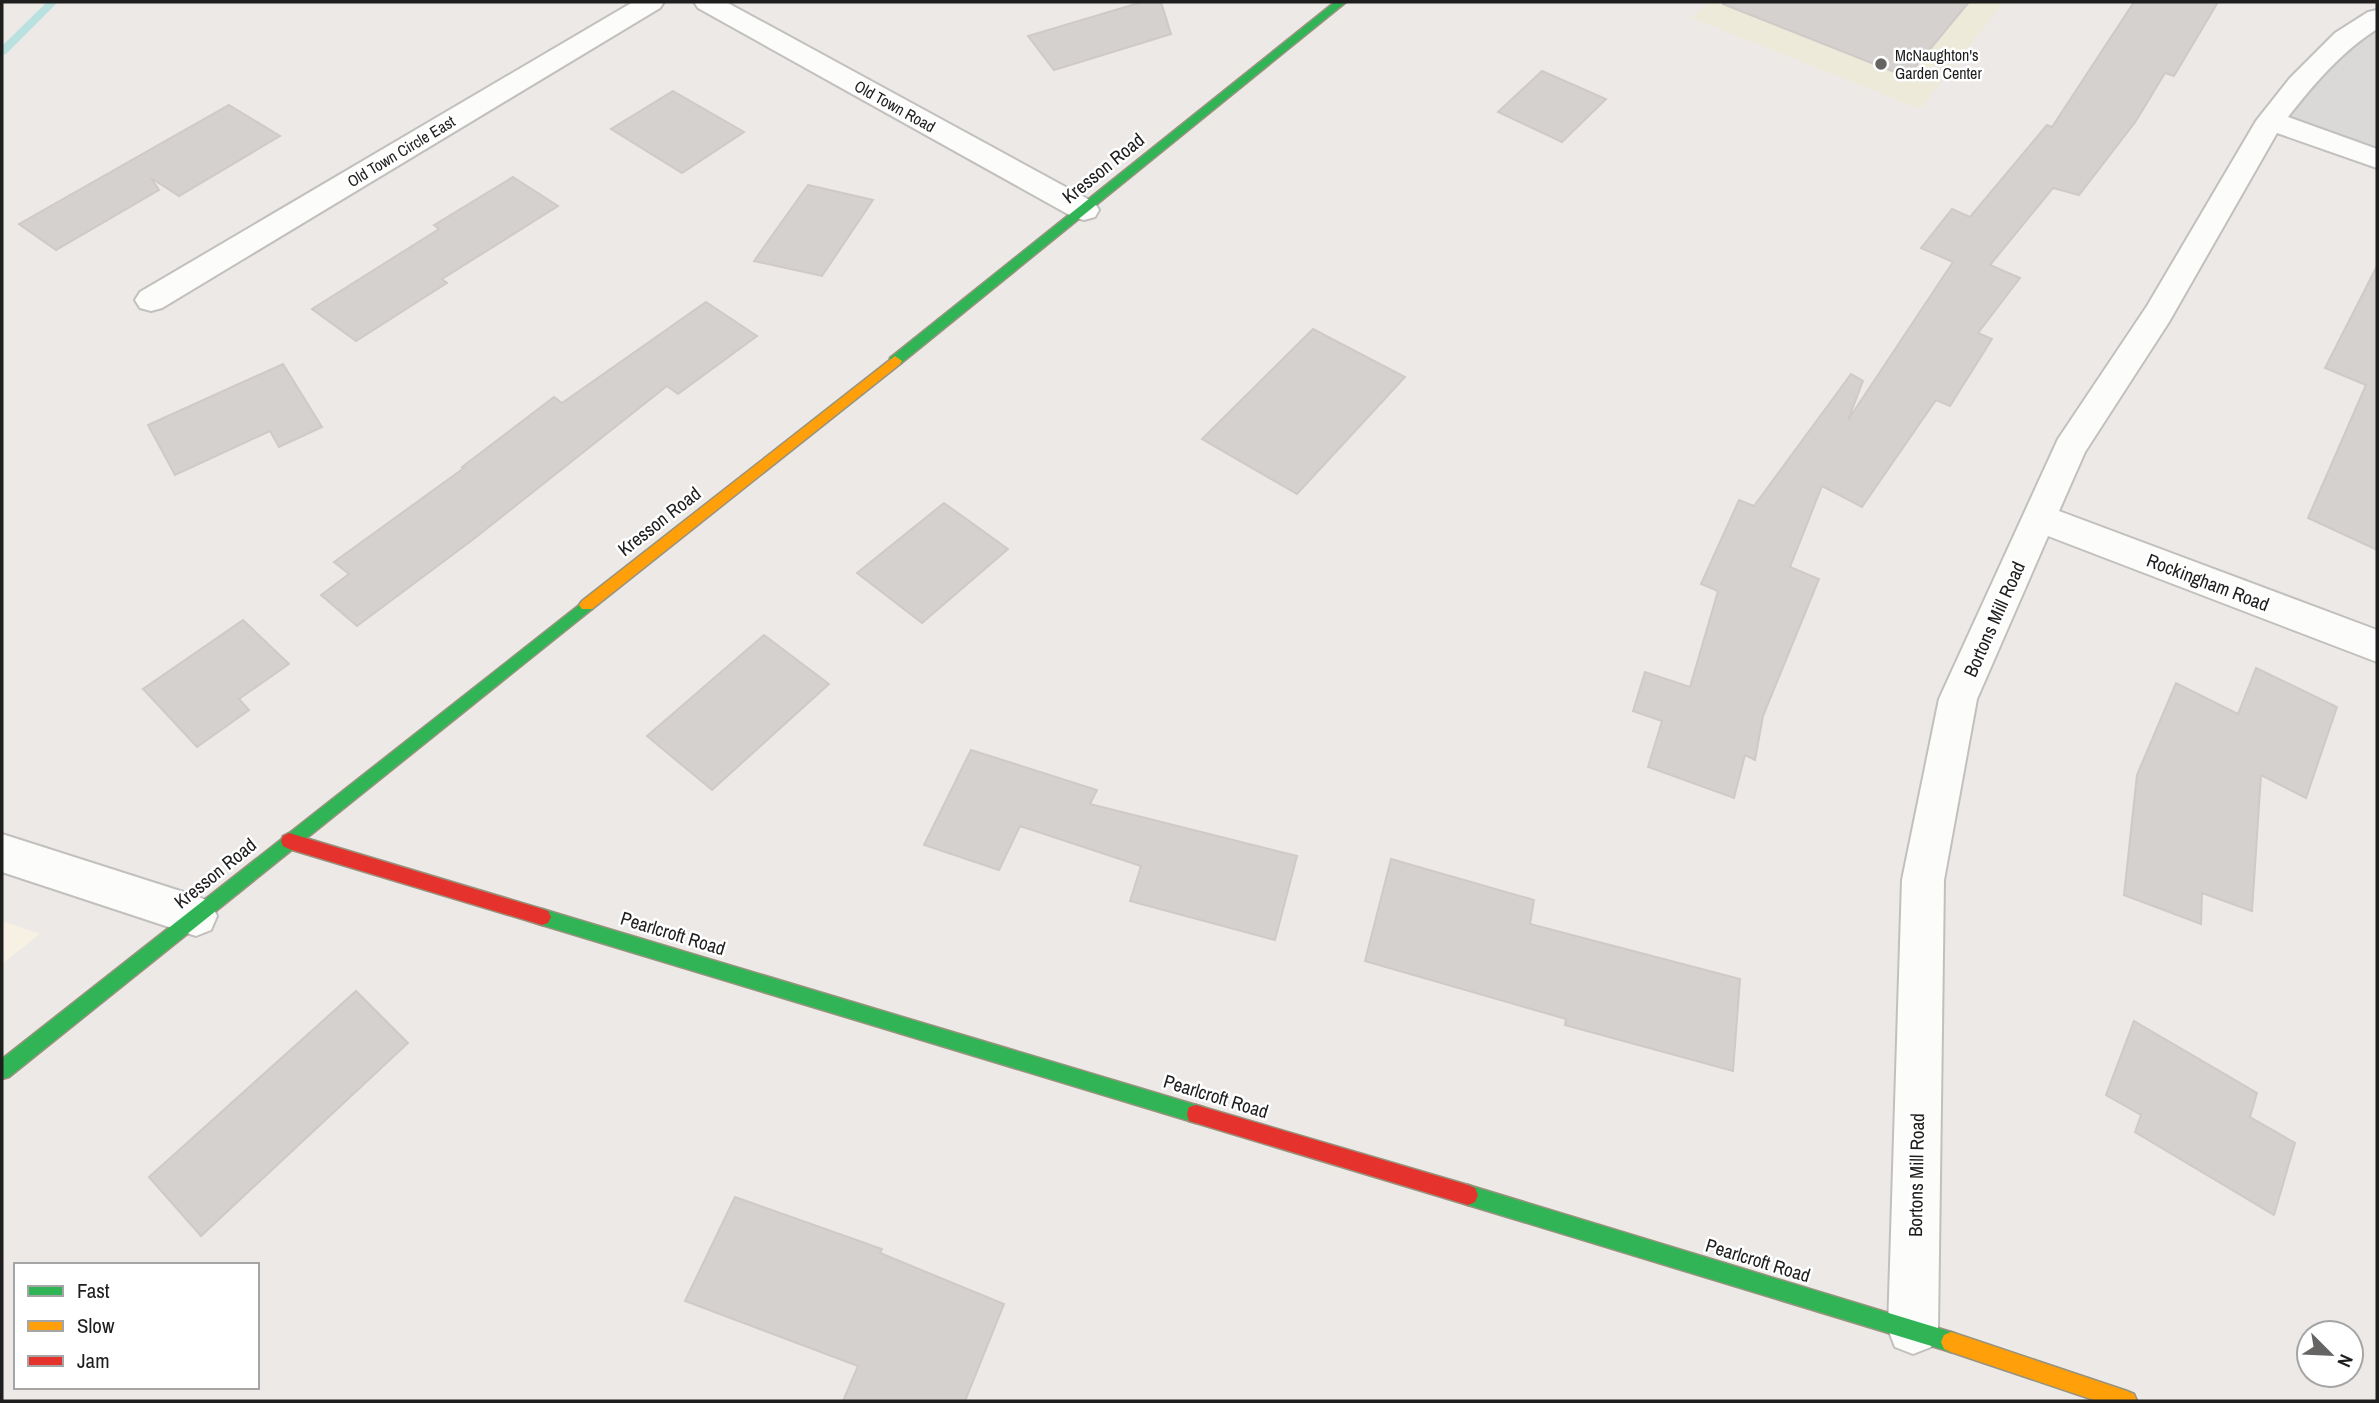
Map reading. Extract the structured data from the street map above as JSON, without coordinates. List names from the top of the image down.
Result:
{
  "streets": {
    "street": [
      "Old Town Road",
      "Old Town Circle East",
      "Kresson Road",
      "Rockingham Road",
      "Bortons Mill Road",
      "Pearlcroft Road"
    ]
  },
  "crossings": [
    ["Old Town Road", "Kresson Road"],
    ["Kresson Road", "Pearlcroft Road"],
    ["Rockingham Road", "Bortons Mill Road"],
    ["Bortons Mill Road", "Pearlcroft Road"]
  ],
  "places": ["McNaughton's Garden Center"],
  "legend": ["Fast", "Slow", "Jam"],
  "north": "bottom right"
}
